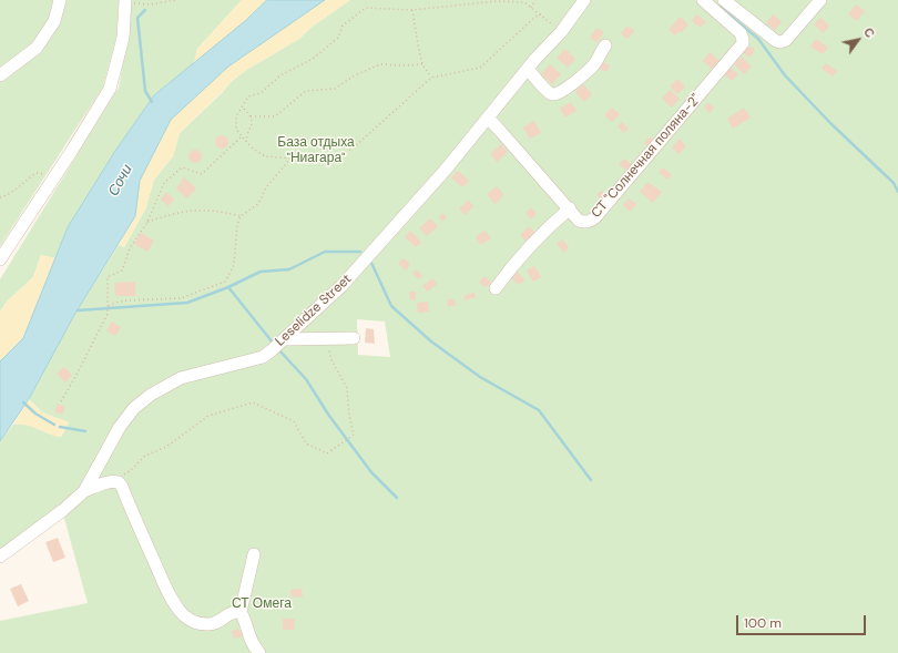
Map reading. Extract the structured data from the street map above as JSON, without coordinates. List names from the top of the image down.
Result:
{
  "streets": {
    "street": ["СТ \"Солнечная поляна-2\"", "Leselidze Street"]
  },
  "crossings": [
    ["СТ \"Солнечная поляна-2\"", "Leselidze Street"]
  ],
  "water": ["Сочи"],
  "parks": ["База отдыха \"Ниагара\"", "СТ Омега"],
  "scale_bar": "100 m",
  "north": "top right"
}
